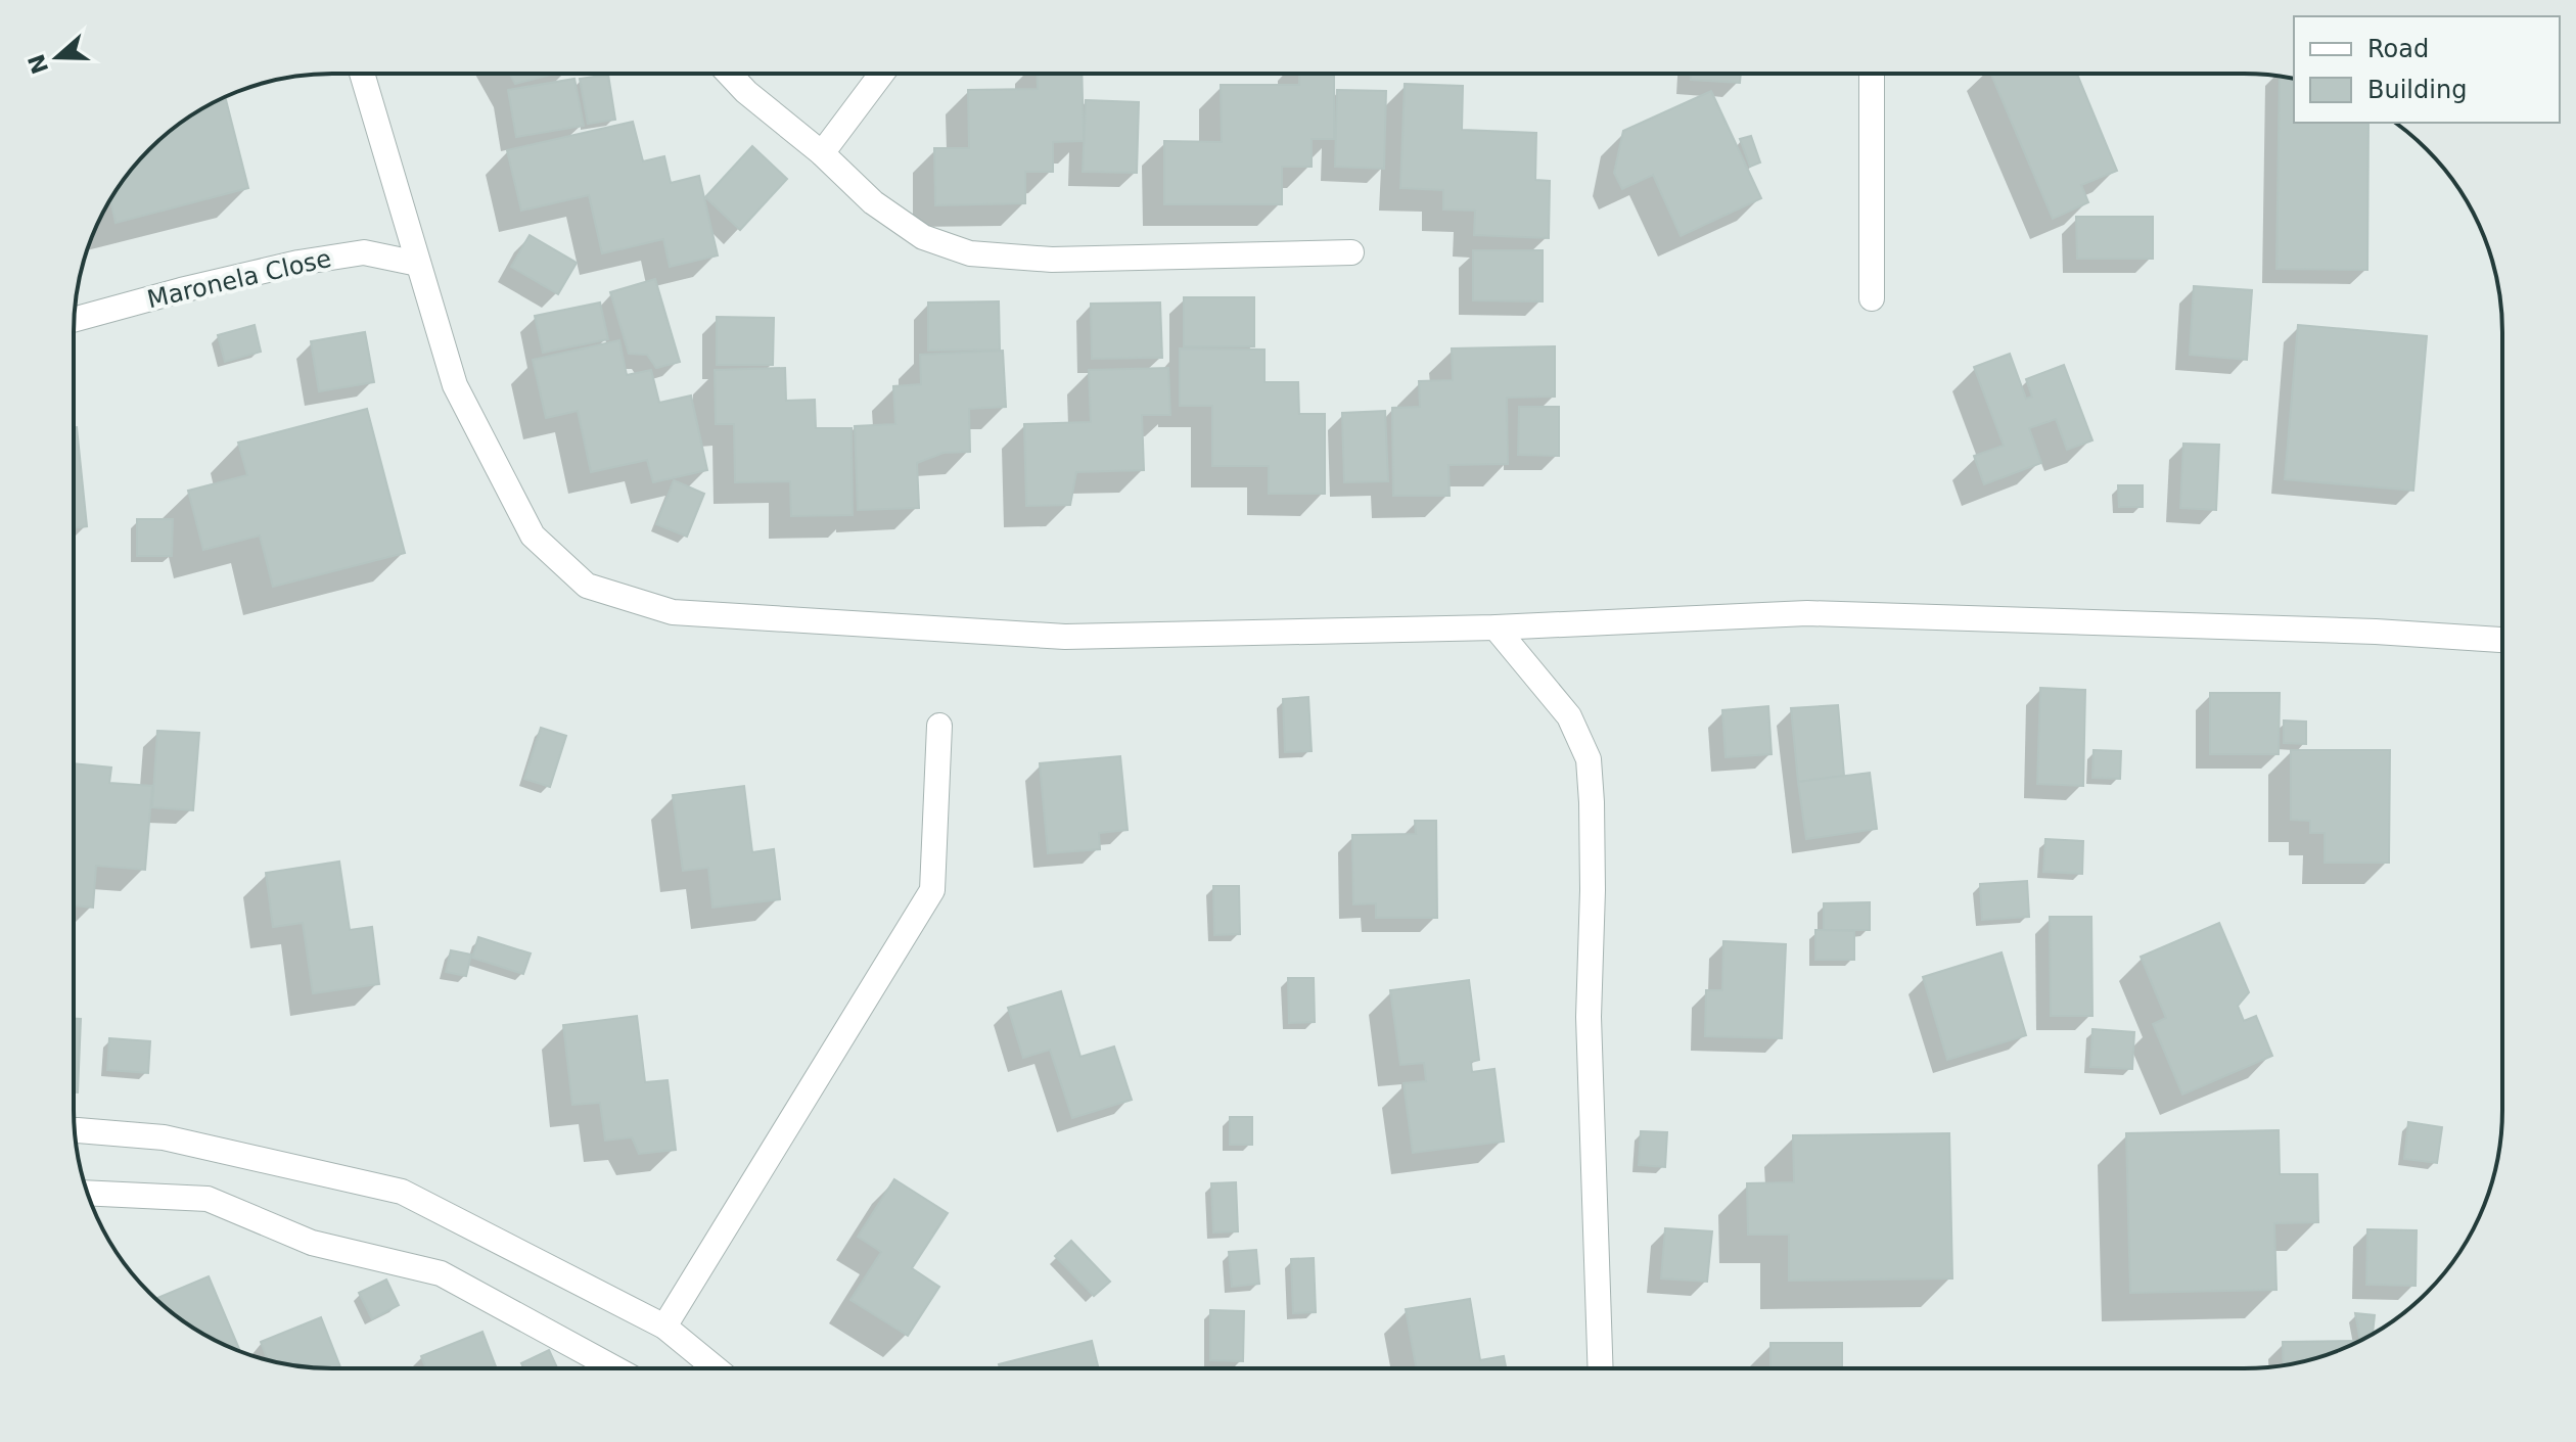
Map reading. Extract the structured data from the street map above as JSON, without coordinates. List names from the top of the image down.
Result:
{
  "streets": {
    "street": ["Maronela Close"]
  },
  "legend": ["Road", "Building"],
  "north": "left"
}
